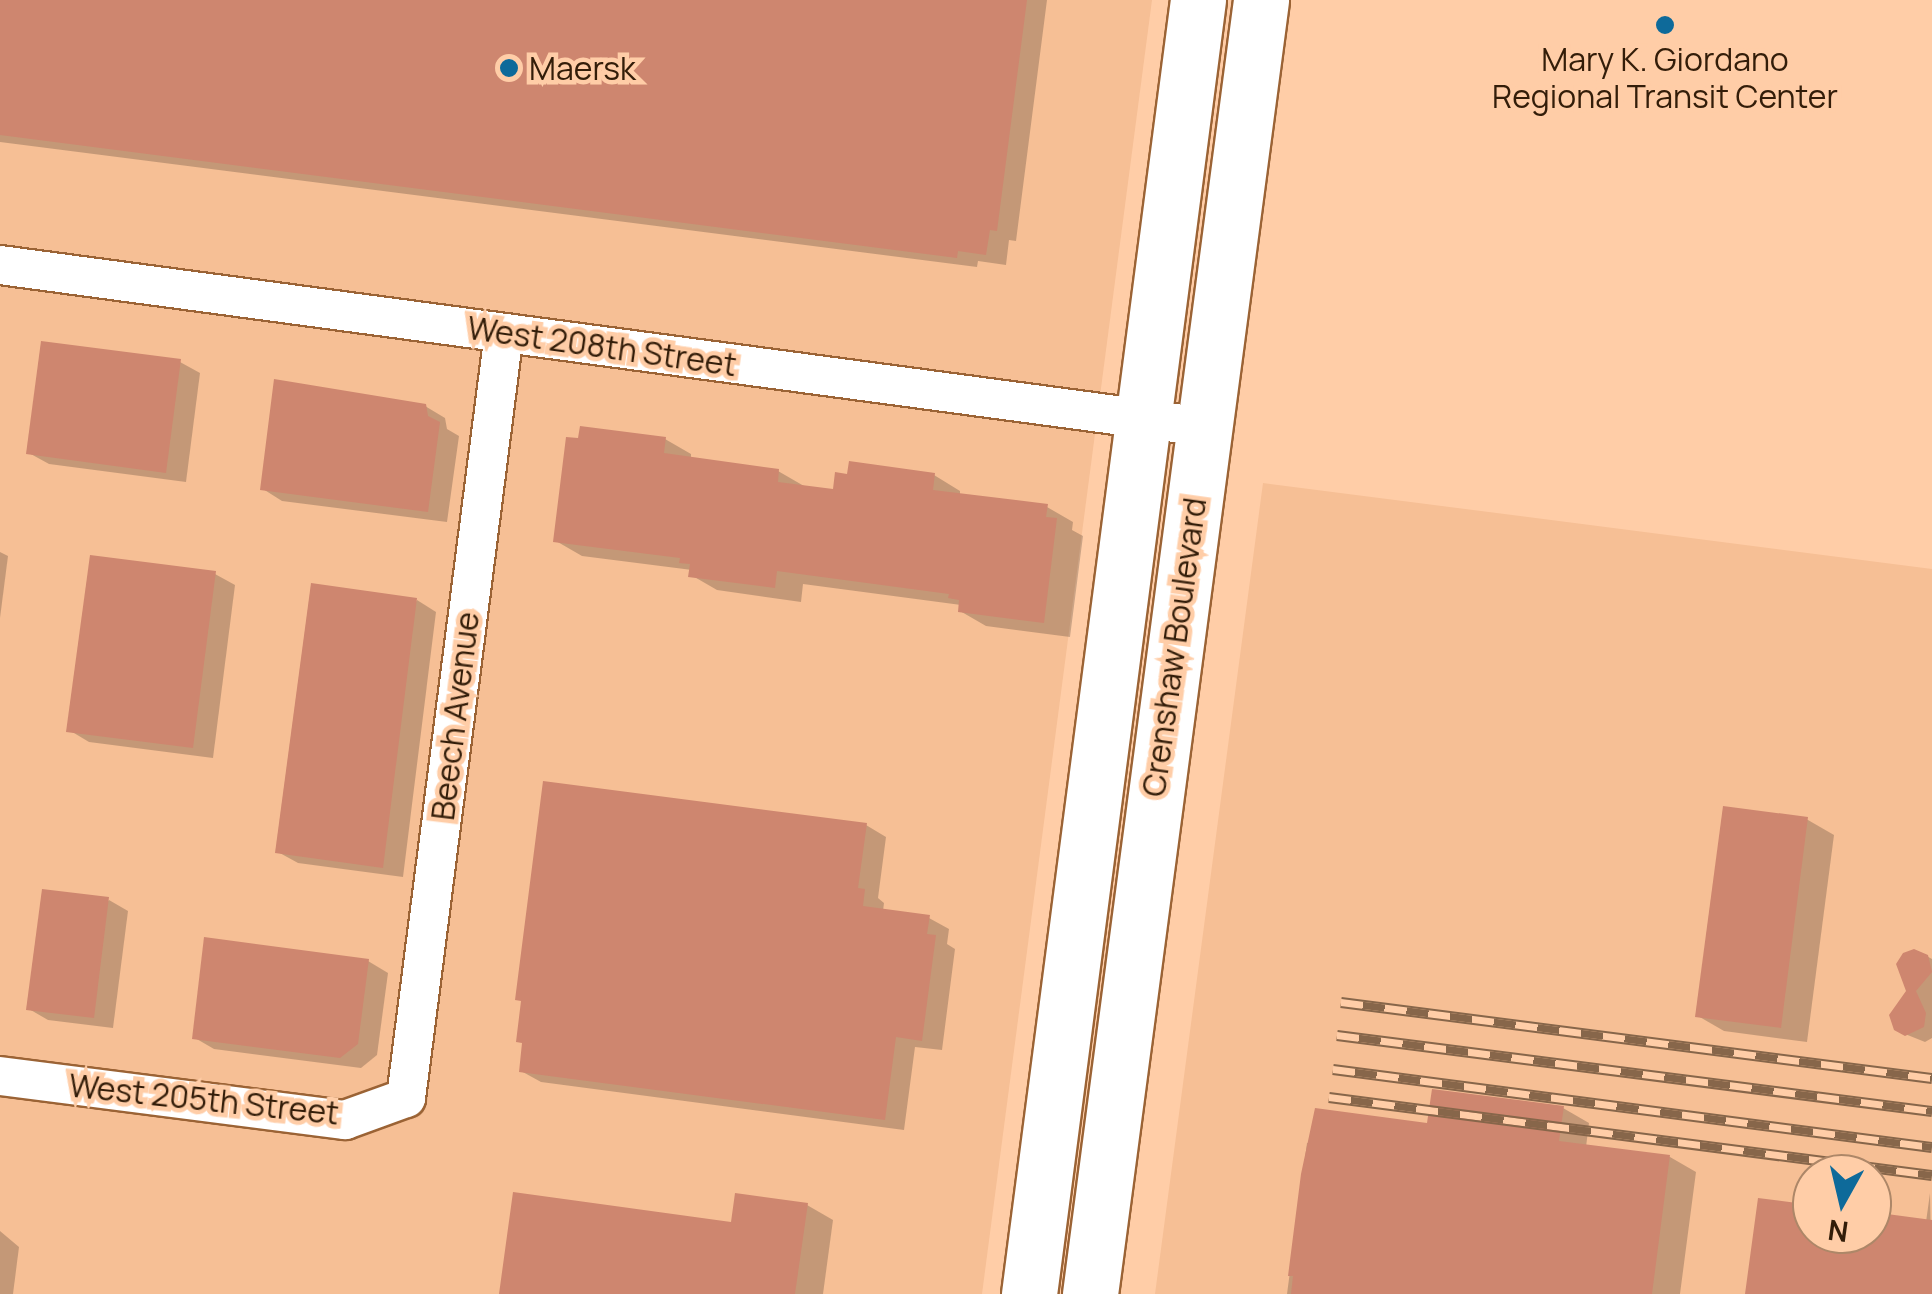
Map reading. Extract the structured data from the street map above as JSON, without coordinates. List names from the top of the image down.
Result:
{
  "streets": {
    "main road": ["Crenshaw Boulevard"],
    "street": ["West 208th Street", "Beech Avenue", "West 205th Street"]
  },
  "crossings": [
    ["West 208th Street", "Crenshaw Boulevard"],
    ["West 208th Street", "Beech Avenue"],
    ["Beech Avenue", "West 205th Street"]
  ],
  "places": ["Mary K. Giordano Regional Transit Center", "Maersk"],
  "north": "bottom"
}
